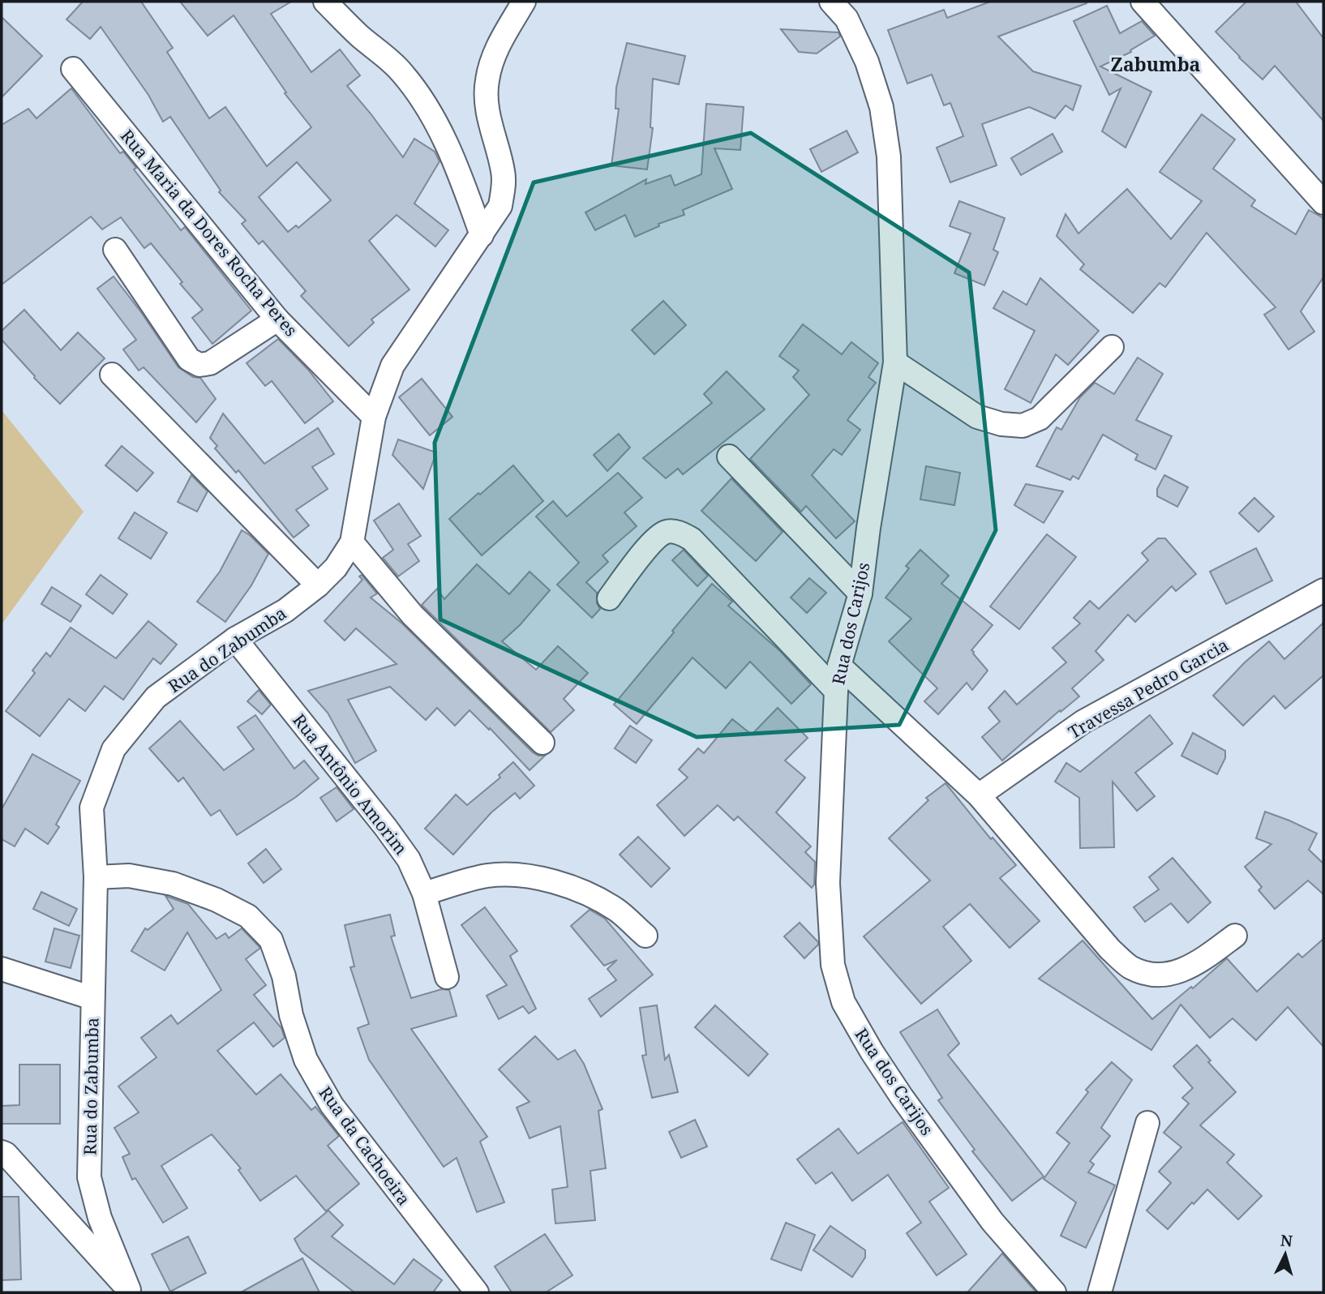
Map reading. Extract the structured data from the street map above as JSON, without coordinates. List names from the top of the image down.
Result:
{
  "streets": {
    "street": [
      "Rua Maria da Dores Rocha Peres",
      "Rua dos Carijos",
      "Rua do Zabumba",
      "Travessa Pedro Garcia",
      "Rua Antônio Amorim",
      "Rua da Cachoeira"
    ]
  },
  "crossings": [
    ["Rua Maria da Dores Rocha Peres", "Rua do Zabumba"],
    ["Rua do Zabumba", "Rua Antônio Amorim"],
    ["Rua do Zabumba", "Rua da Cachoeira"]
  ],
  "districts": ["Zabumba"],
  "north": "top"
}
